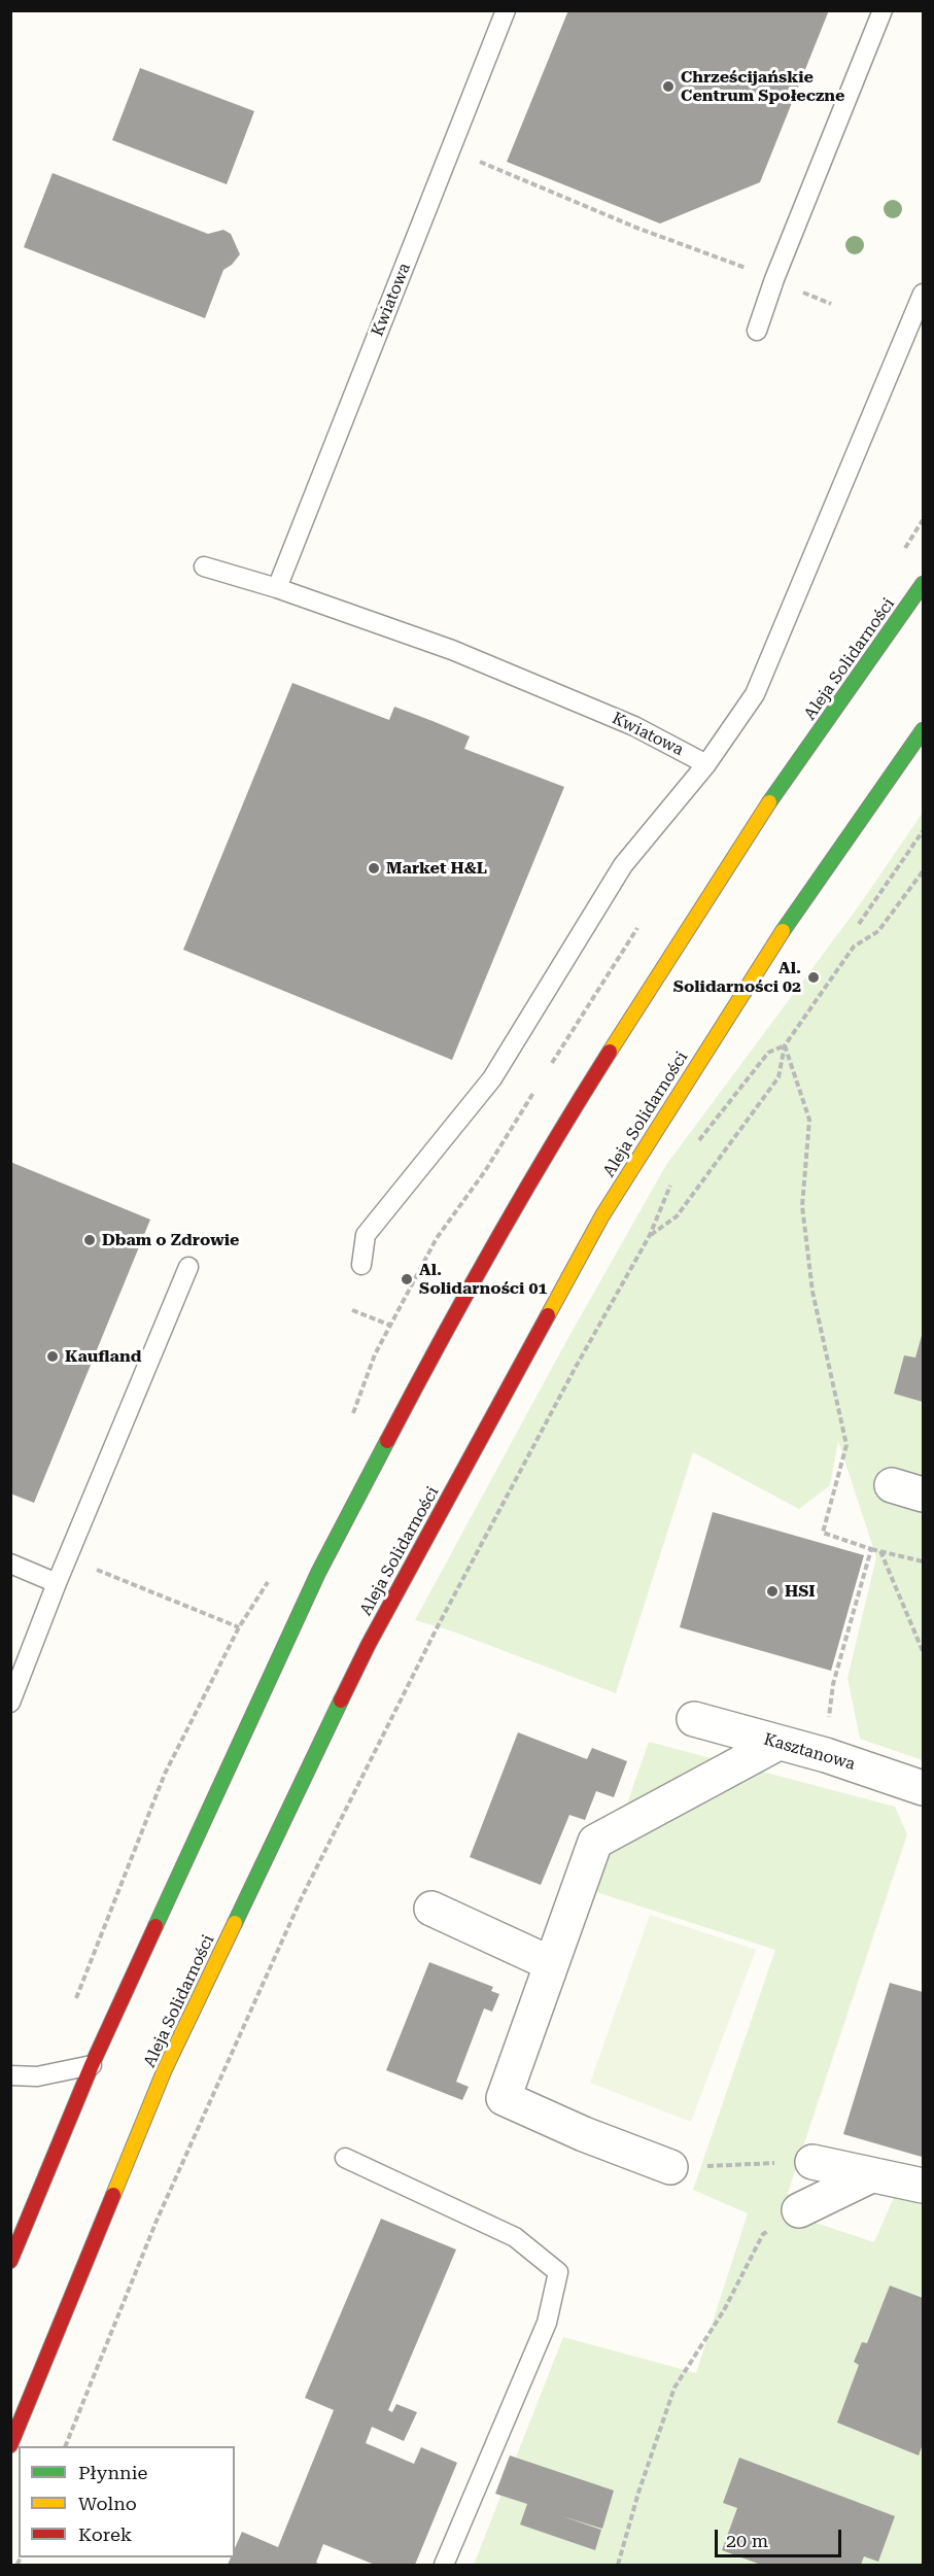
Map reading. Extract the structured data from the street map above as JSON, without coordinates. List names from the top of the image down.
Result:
{
  "streets": {
    "main road": ["Aleja Solidarności"],
    "street": ["Kasztanowa"],
    "lane": ["Kwiatowa"]
  },
  "places": [
    "Chrześcijańskie Centrum Społeczne",
    "Market H&L",
    "Al. Solidarności 02",
    "Dbam o Zdrowie",
    "Al. Solidarności 01",
    "Kaufland",
    "HSI"
  ],
  "legend": ["Płynnie", "Wolno", "Korek"],
  "scale_bar": "20 m"
}
